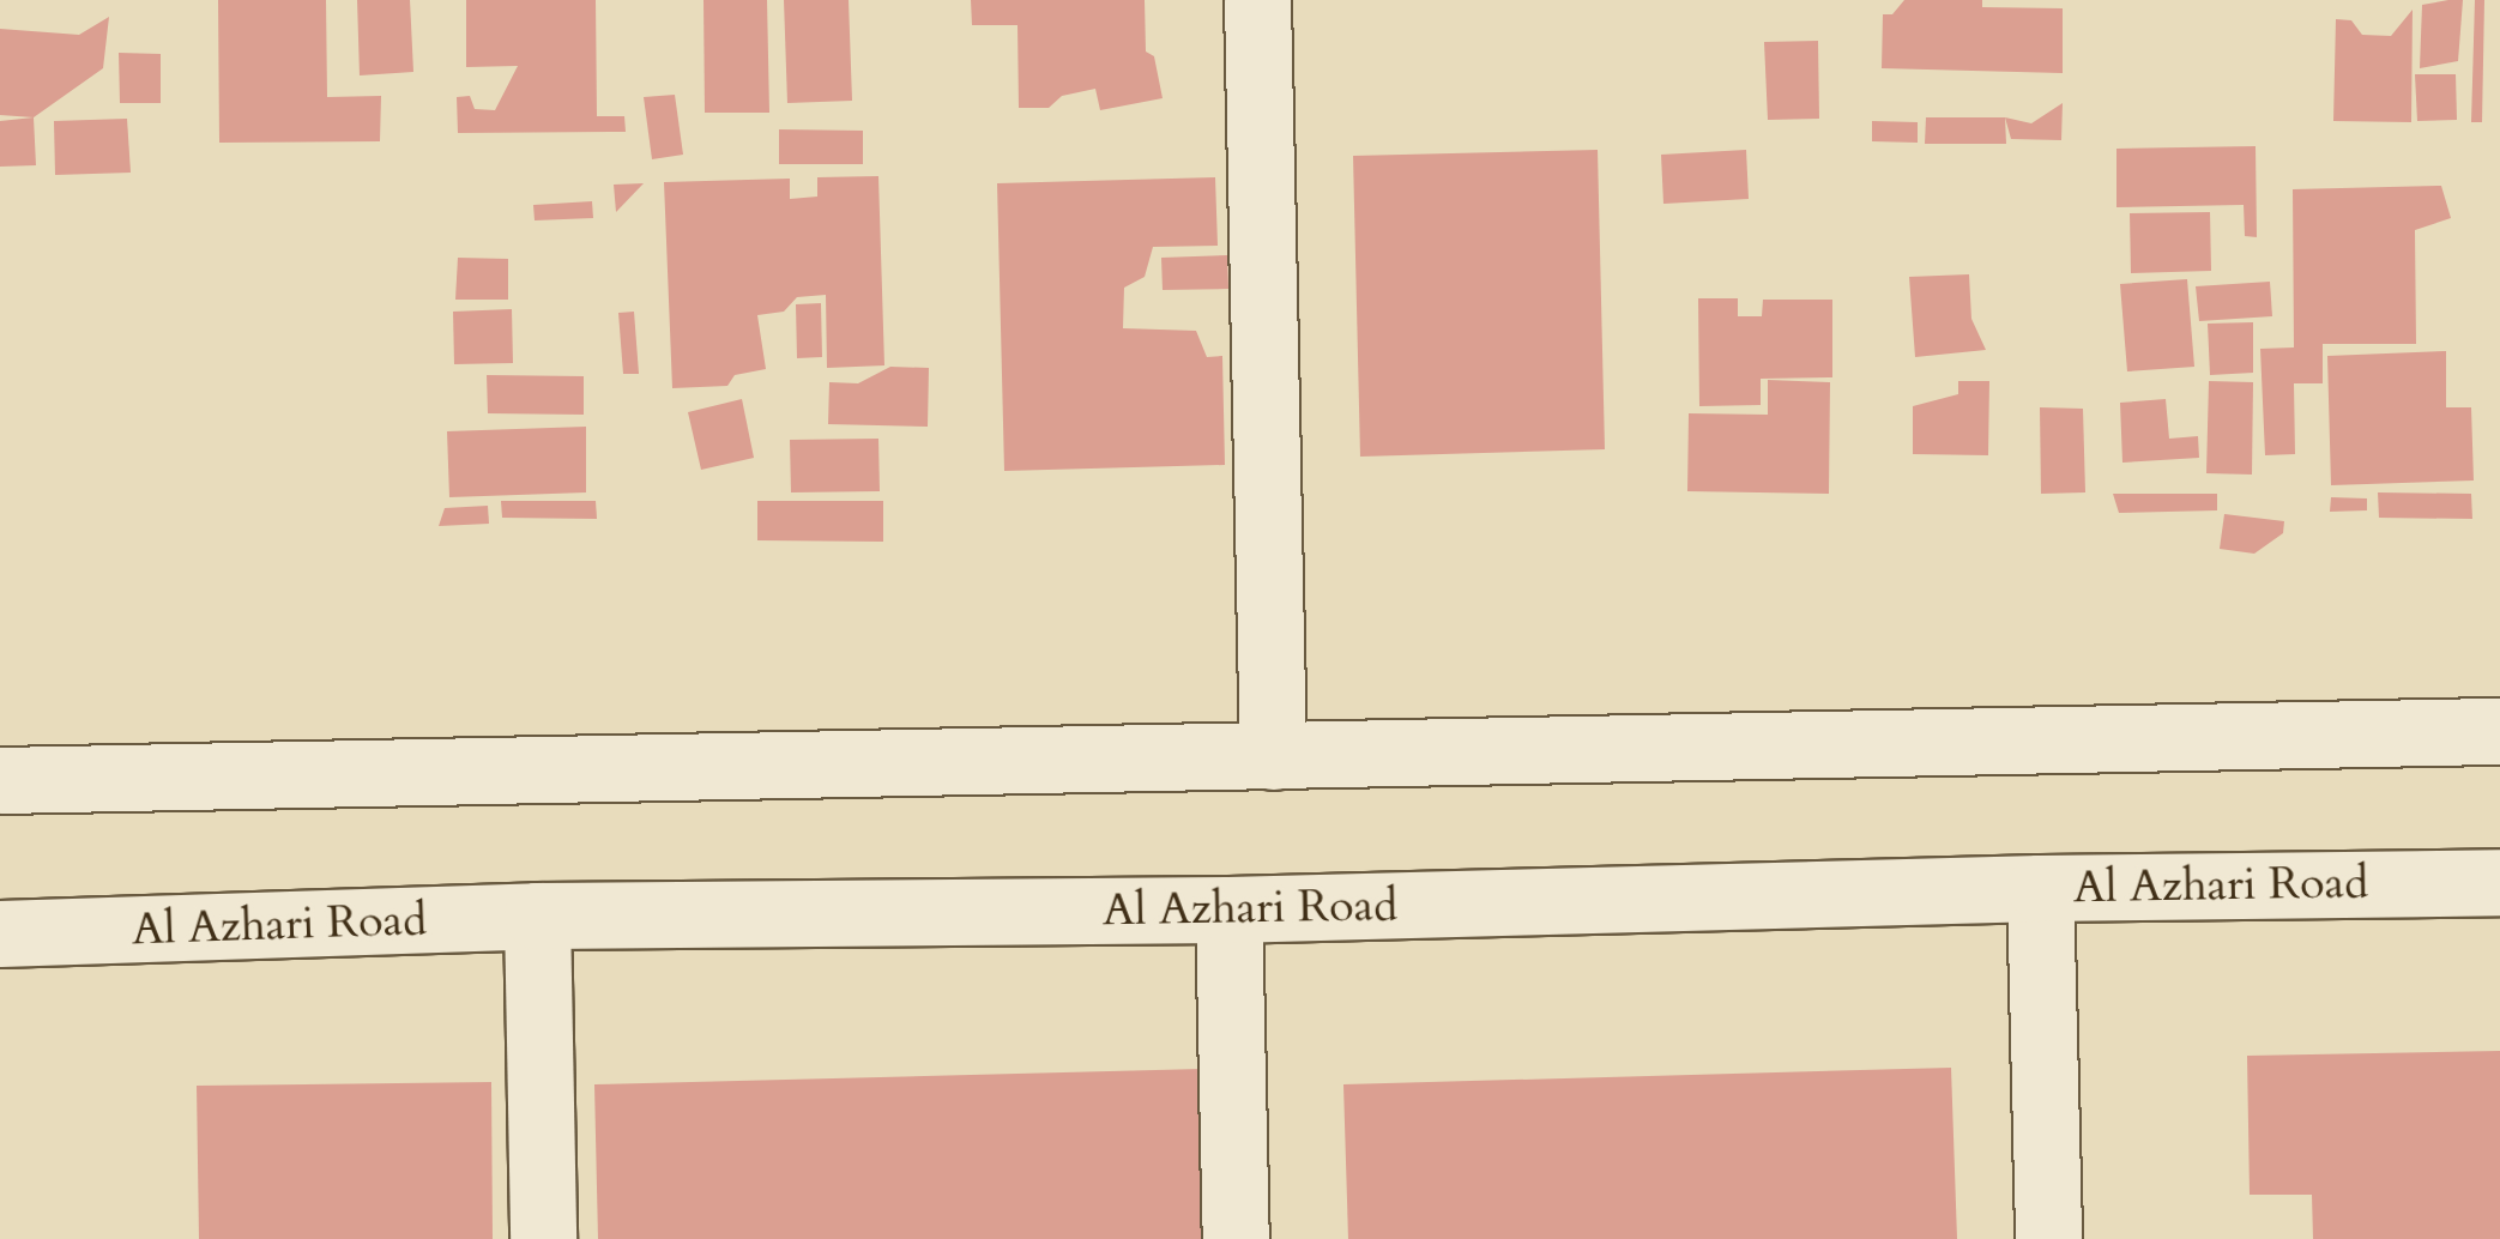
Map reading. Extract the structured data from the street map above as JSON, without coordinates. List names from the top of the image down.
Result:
{
  "streets": {
    "street": ["Al Azhari Road"]
  }
}
